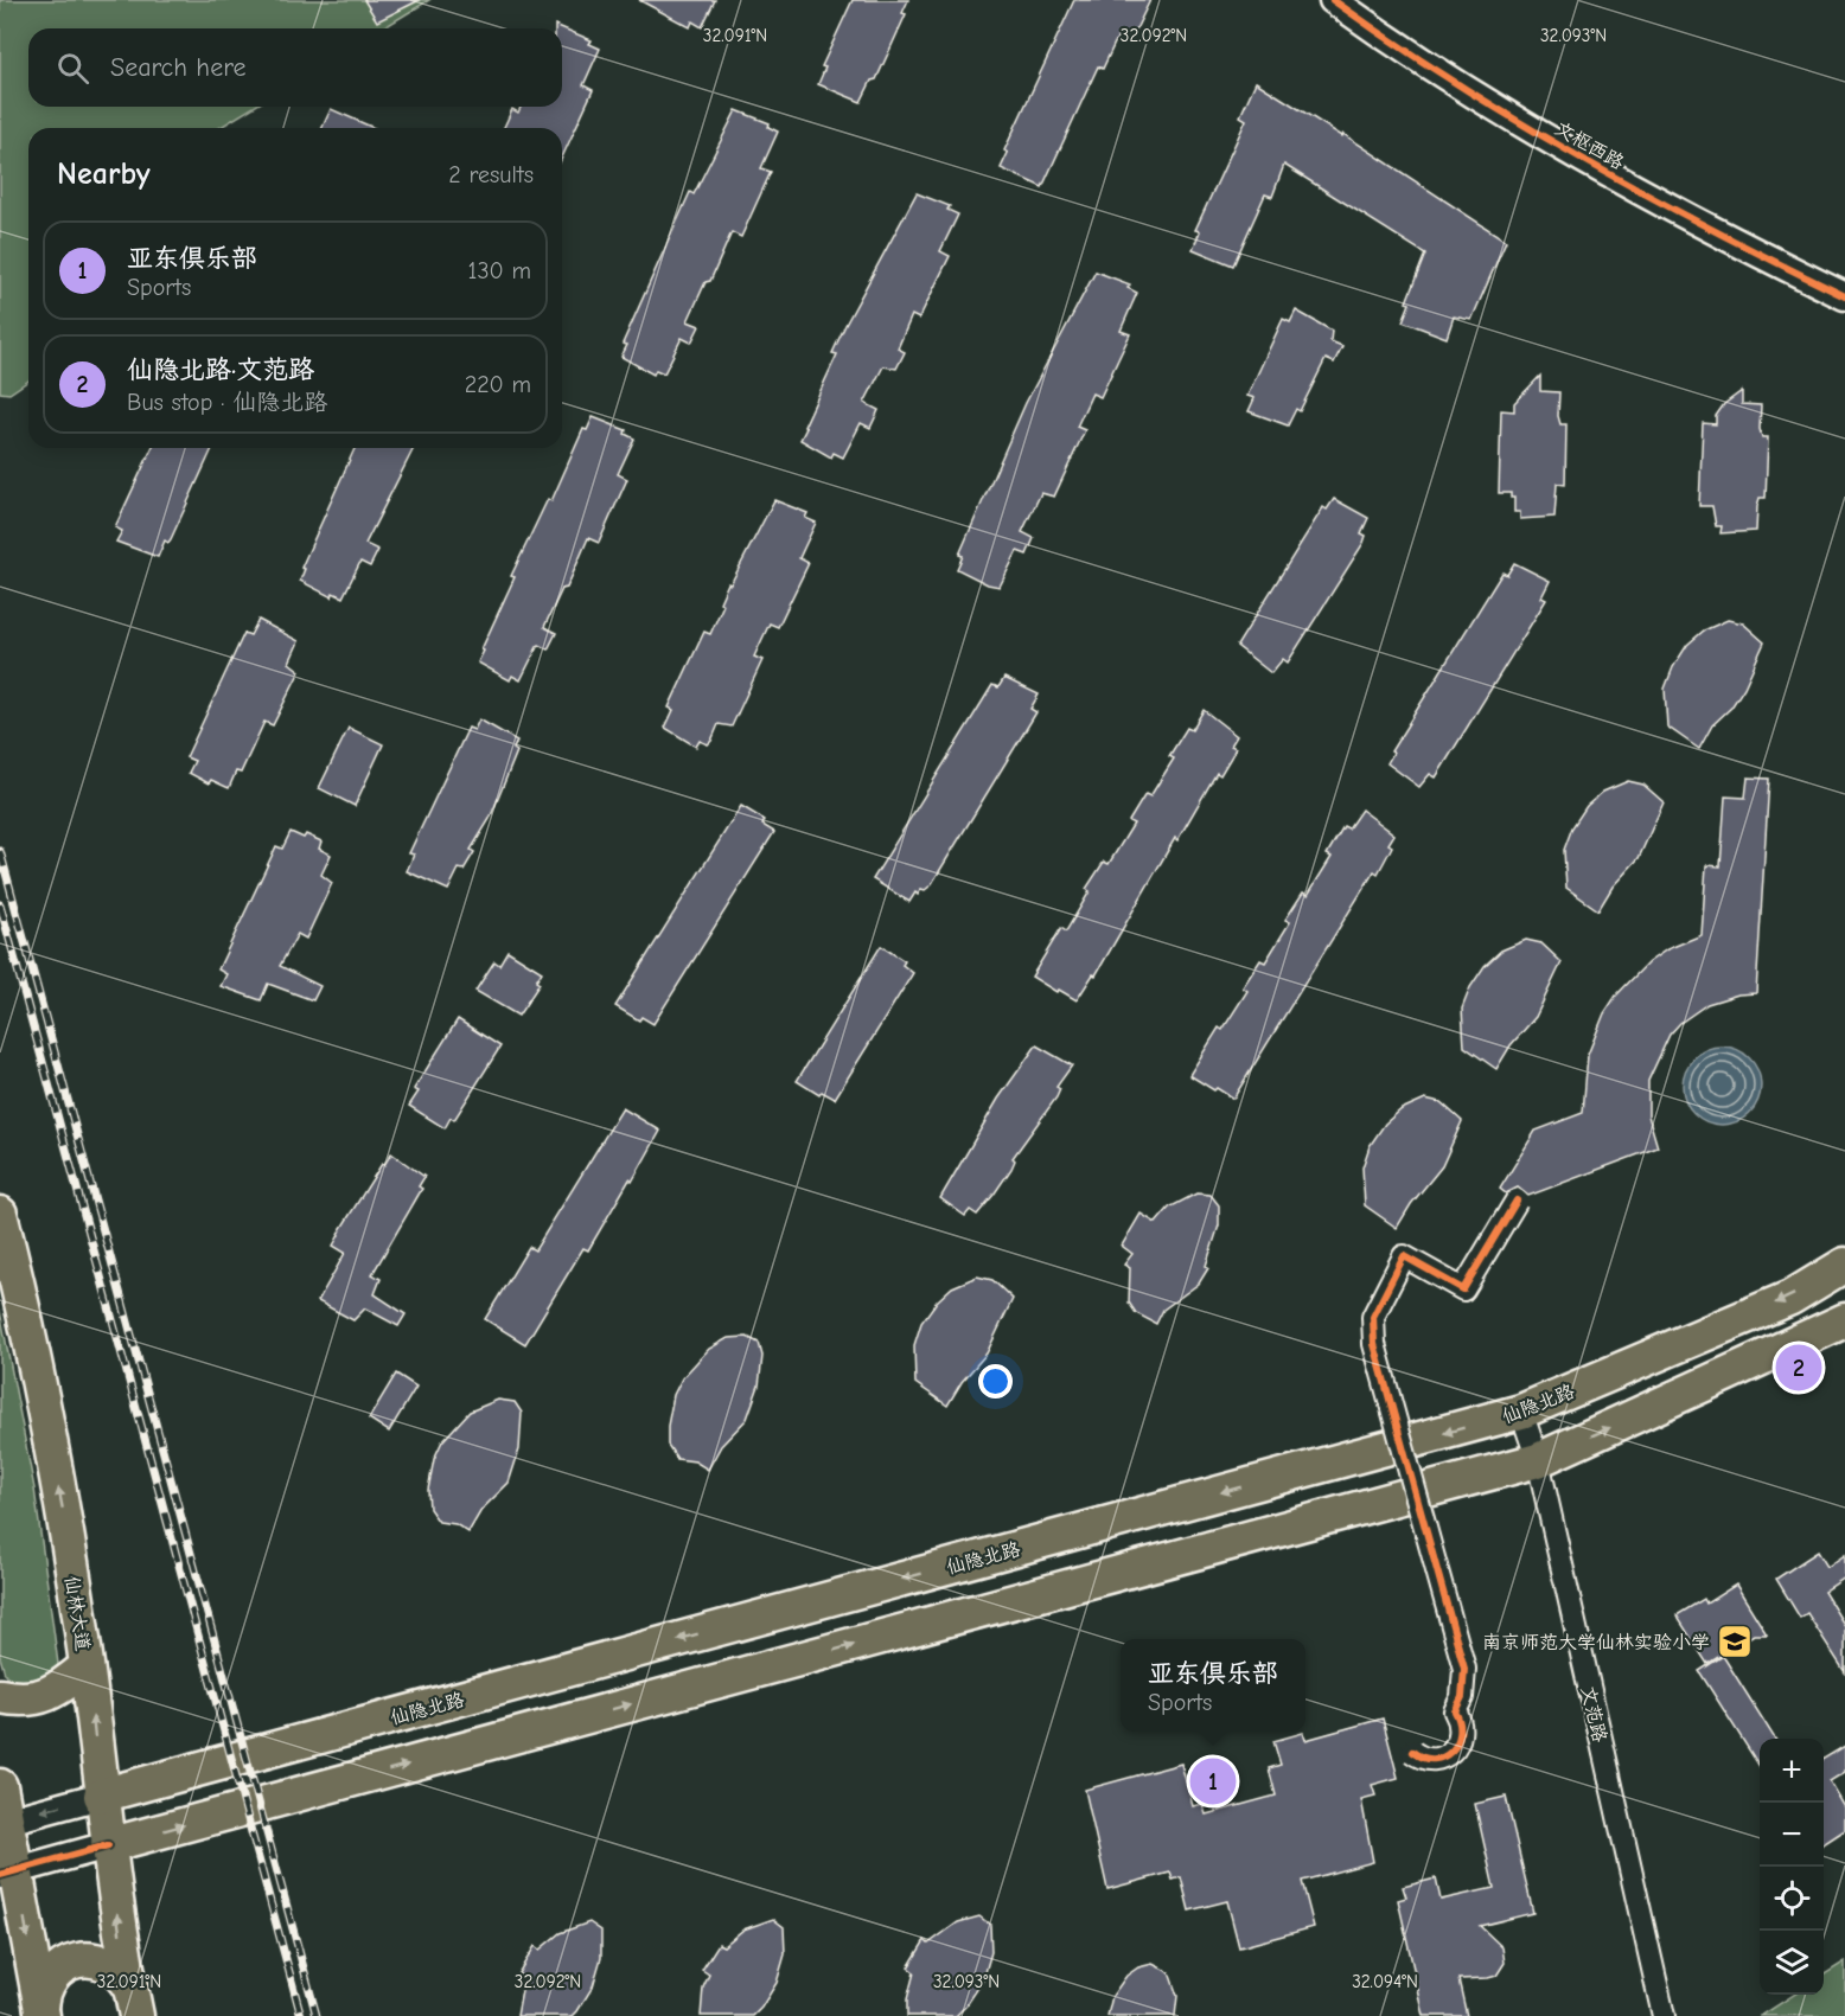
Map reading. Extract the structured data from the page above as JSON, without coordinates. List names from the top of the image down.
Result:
{
  "streets": {
    "main road": ["仙隐北路", "仙林大道"],
    "street": ["文枢西路", "文范路"]
  },
  "crossings": [
    ["仙隐北路", "仙林大道"],
    ["仙隐北路", "文范路"]
  ],
  "one_way": ["仙林大道"],
  "places": {
    "school or university": ["南京师范大学仙林实验小学"]
  },
  "page": {
    "search": "Search here",
    "heading": ["Nearby", "2 results"],
    "list": [
      {
        "mark": "1",
        "name": "亚东俱乐部",
        "note": "Sports",
        "value": "130 m"
      },
      {
        "mark": "2",
        "name": "仙隐北路·文范路",
        "note": "Bus stop · 仙隐北路",
        "value": "220 m"
      }
    ],
    "pins": ["2", "1"],
    "popup": ["亚东俱乐部", "Sports"],
    "map_buttons": ["+", "−"]
  },
  "coordinates": [
    "32.091°N",
    "32.092°N",
    "32.093°N",
    "32.094°N"
  ]
}
